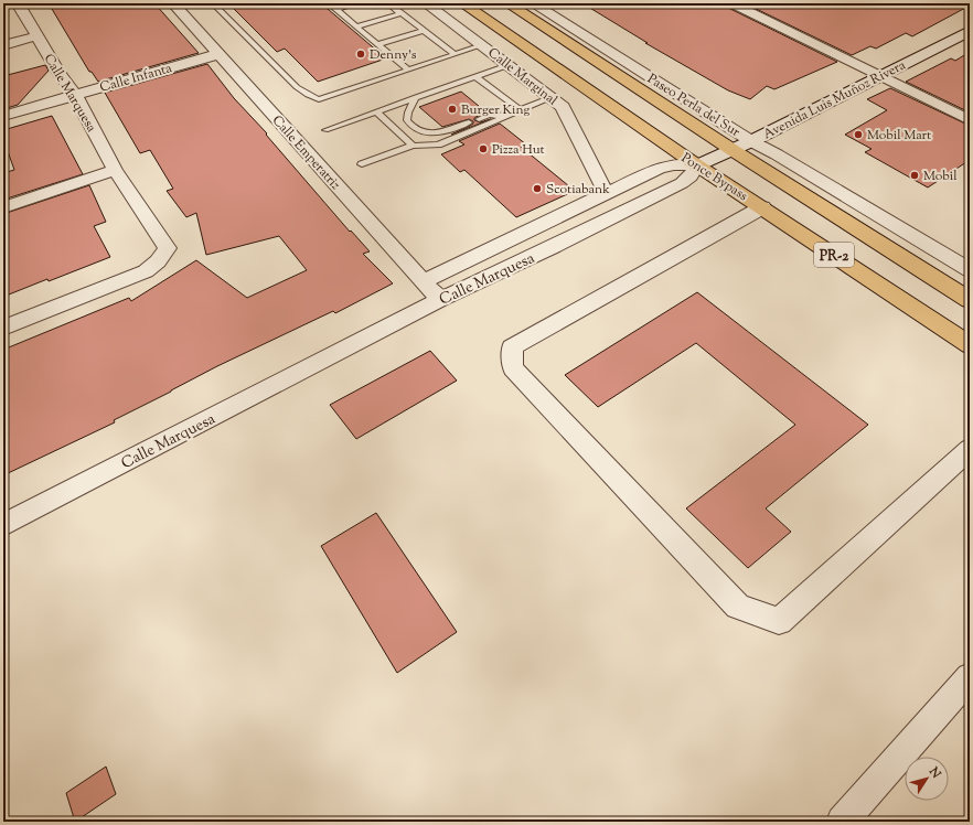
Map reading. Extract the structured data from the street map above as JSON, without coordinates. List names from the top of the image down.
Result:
{
  "streets": {
    "highway": ["Ponce Bypass", "PR-2"],
    "street": [
      "Calle Marginal",
      "Calle Infanta",
      "Calle Marquesa",
      "Avenida Luis Muñoz Rivera",
      "Paseo Perla del Sur",
      "Calle Emperatriz"
    ]
  },
  "crossings": [
    ["Calle Marginal", "Calle Marquesa"],
    ["Calle Infanta", "Calle Marquesa"],
    ["Calle Infanta", "Calle Emperatriz"],
    ["Calle Marquesa", "Avenida Luis Muñoz Rivera"],
    ["Calle Marquesa", "Calle Emperatriz"],
    ["Calle Marquesa", "Ponce Bypass"],
    ["Avenida Luis Muñoz Rivera", "Paseo Perla del Sur"],
    ["Avenida Luis Muñoz Rivera", "Ponce Bypass"],
    ["Avenida Luis Muñoz Rivera", "PR-2"]
  ],
  "places": [
    "Denny's",
    "Burger King",
    "Mobil Mart",
    "Pizza Hut",
    "Mobil",
    "Scotiabank"
  ],
  "north": "top right"
}
